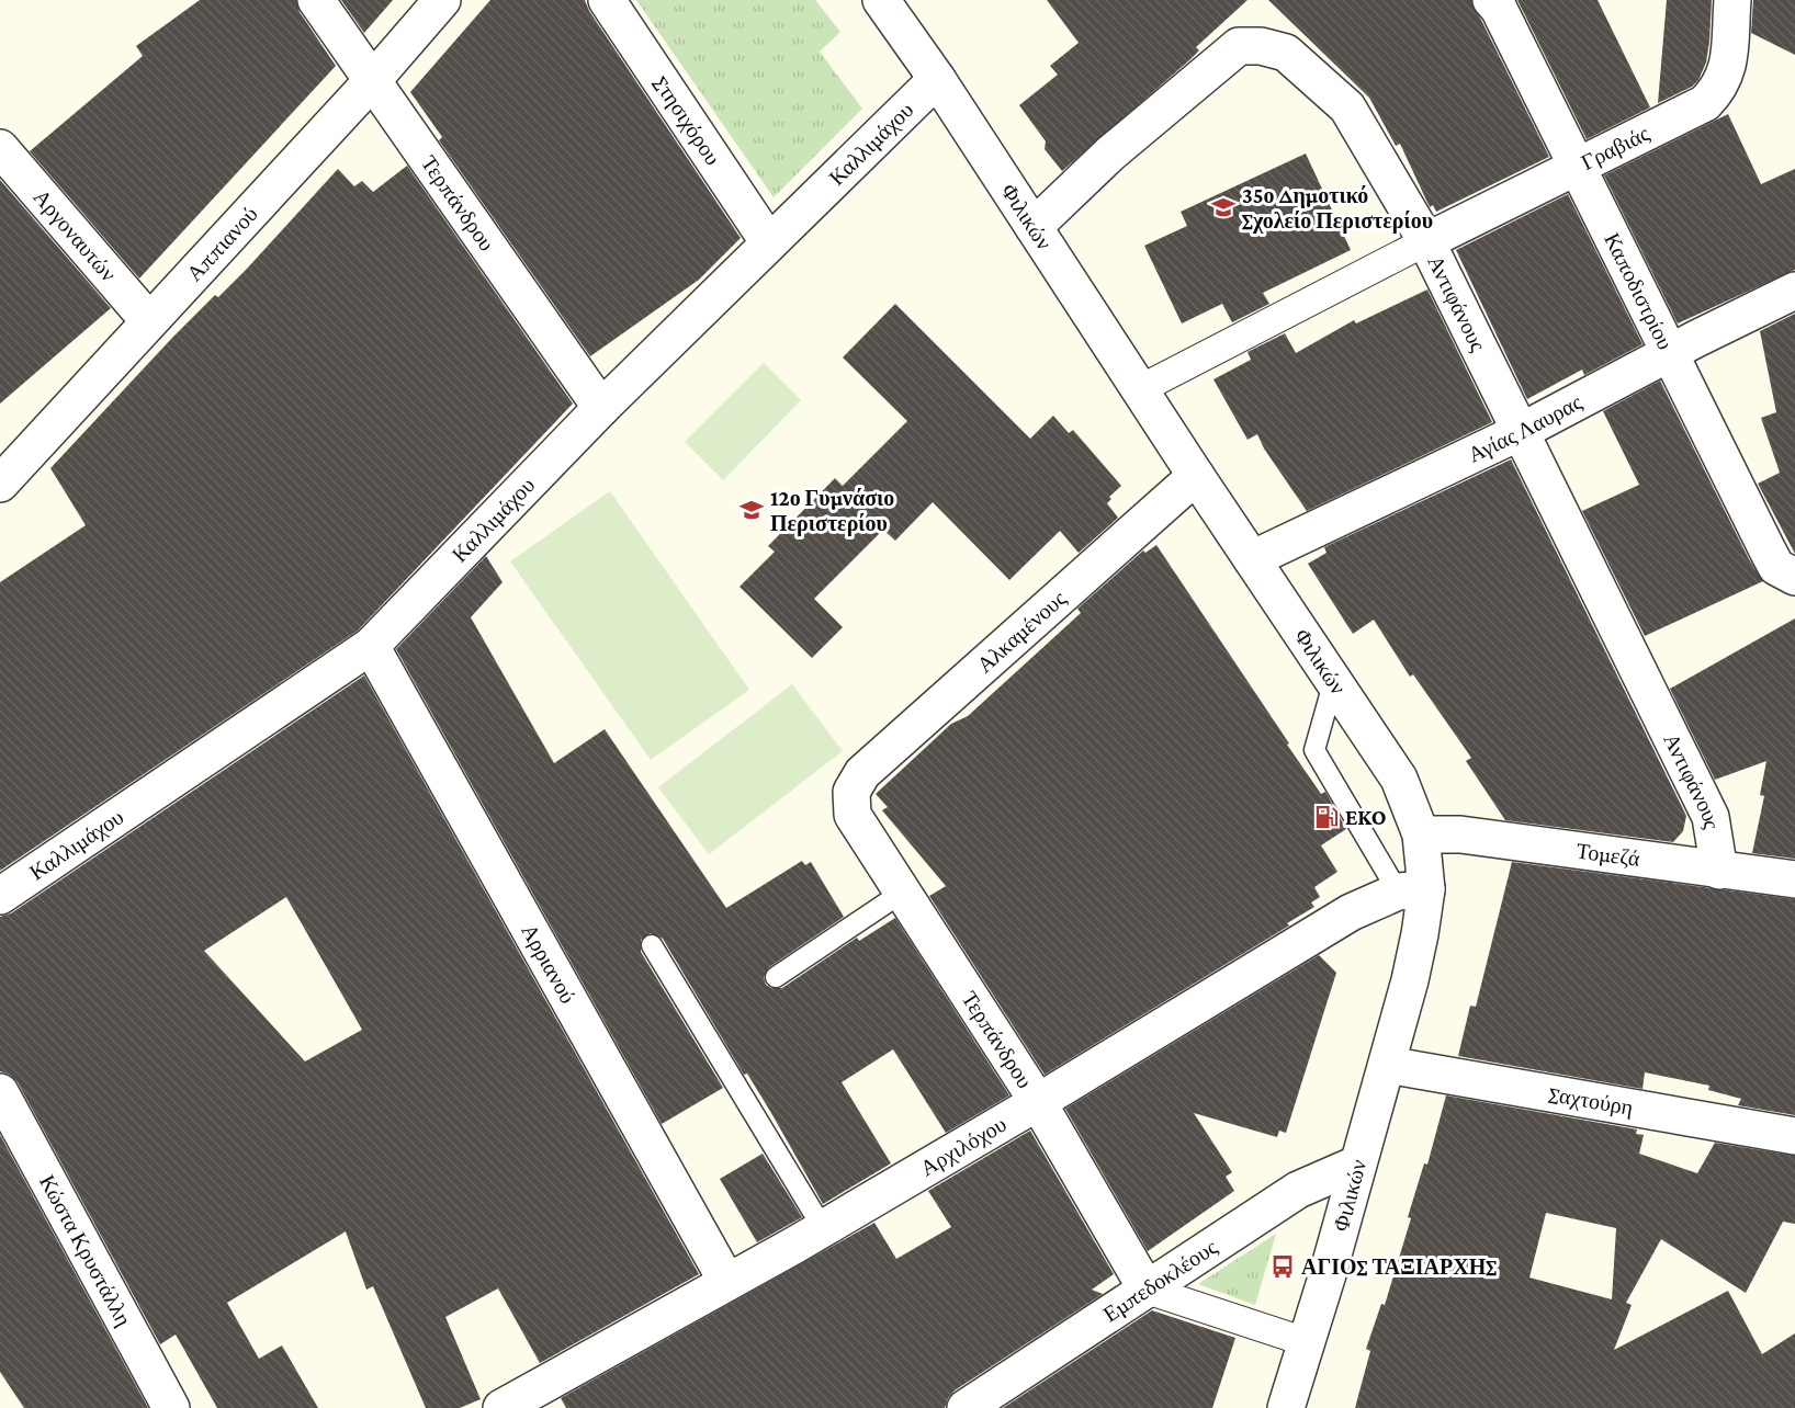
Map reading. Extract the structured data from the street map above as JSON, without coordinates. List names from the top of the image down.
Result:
{
  "streets": {
    "street": [
      "Στησιχόρου",
      "Καλλιμάχου",
      "Γραβιάς",
      "Τερπάνδρου",
      "Φιλικών",
      "Αργοναυτών",
      "Αππιανού",
      "Καποδιστρίου",
      "Αντιφάνους",
      "Αγίας Λαυρας",
      "Αλκαμένους",
      "Τομεζά",
      "Αρριανού",
      "Σαχτούρη",
      "Αρχιλόχου",
      "Κώστα Κρυστάλλη",
      "Εμπεδοκλέους"
    ]
  },
  "crossings": [
    ["Στησιχόρου", "Καλλιμάχου"],
    ["Καλλιμάχου", "Τερπάνδρου"],
    ["Καλλιμάχου", "Φιλικών"],
    ["Καλλιμάχου", "Αρριανού"],
    ["Γραβιάς", "Καποδιστρίου"],
    ["Γραβιάς", "Αντιφάνους"],
    ["Τερπάνδρου", "Αππιανού"],
    ["Τερπάνδρου", "Αλκαμένους"],
    ["Τερπάνδρου", "Αρχιλόχου"],
    ["Τερπάνδρου", "Εμπεδοκλέους"],
    ["Φιλικών", "Αντιφάνους"],
    ["Φιλικών", "Αγίας Λαυρας"],
    ["Φιλικών", "Αλκαμένους"],
    ["Φιλικών", "Τομεζά"],
    ["Φιλικών", "Σαχτούρη"],
    ["Φιλικών", "Αρχιλόχου"],
    ["Φιλικών", "Εμπεδοκλέους"],
    ["Αργοναυτών", "Αππιανού"],
    ["Καποδιστρίου", "Αγίας Λαυρας"],
    ["Αντιφάνους", "Αγίας Λαυρας"],
    ["Αντιφάνους", "Τομεζά"],
    ["Αρριανού", "Αρχιλόχου"]
  ],
  "places": {
    "school or university": ["35ο Δημοτικό Σχολείο Περιστερίου", "12ο Γυμνάσιο Περιστερίου"],
    "fuel station": ["EKO"],
    "bus stop": ["ΑΓΙΟΣ ΤΑΞΙΑΡΧΗΣ"]
  }
}
